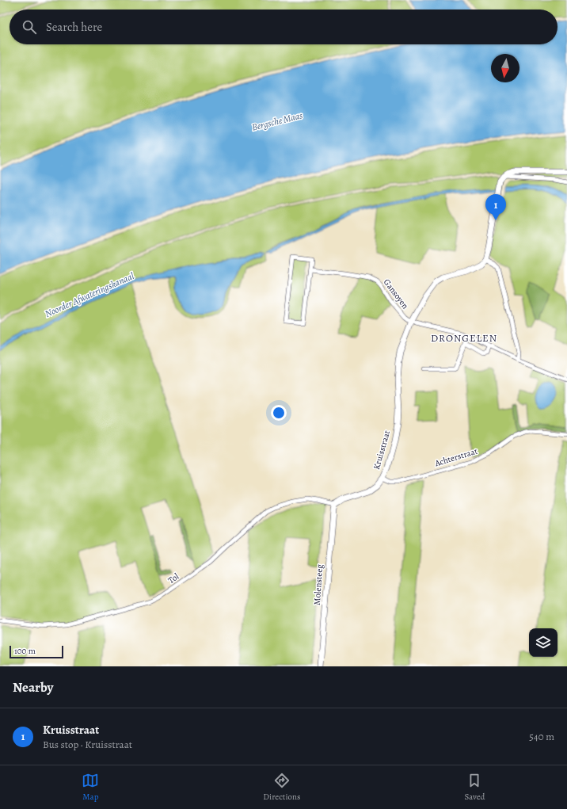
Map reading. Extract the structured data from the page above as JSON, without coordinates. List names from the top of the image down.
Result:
{
  "streets": {
    "street": [
      "Gansoyen",
      "Kruisstraat",
      "Achterstraat",
      "Tol",
      "Molensteeg"
    ]
  },
  "crossings": [
    ["Gansoyen", "Kruisstraat"],
    ["Kruisstraat", "Achterstraat"],
    ["Kruisstraat", "Tol"],
    ["Kruisstraat", "Molensteeg"],
    ["Tol", "Molensteeg"]
  ],
  "districts": ["DRONGELEN"],
  "water": ["Bergsche Maas", "Noorder Afwateringskanaal"],
  "scale_bar": "100 m",
  "north": "bottom",
  "page": {
    "search": "Search here",
    "pins": "1",
    "scale": "100 m",
    "heading": "Nearby",
    "list": [
      {
        "mark": "1",
        "name": "Kruisstraat",
        "note": "Bus stop · Kruisstraat",
        "value": "540 m"
      }
    ],
    "nav": ["Map", "Directions", "Saved"]
  }
}
